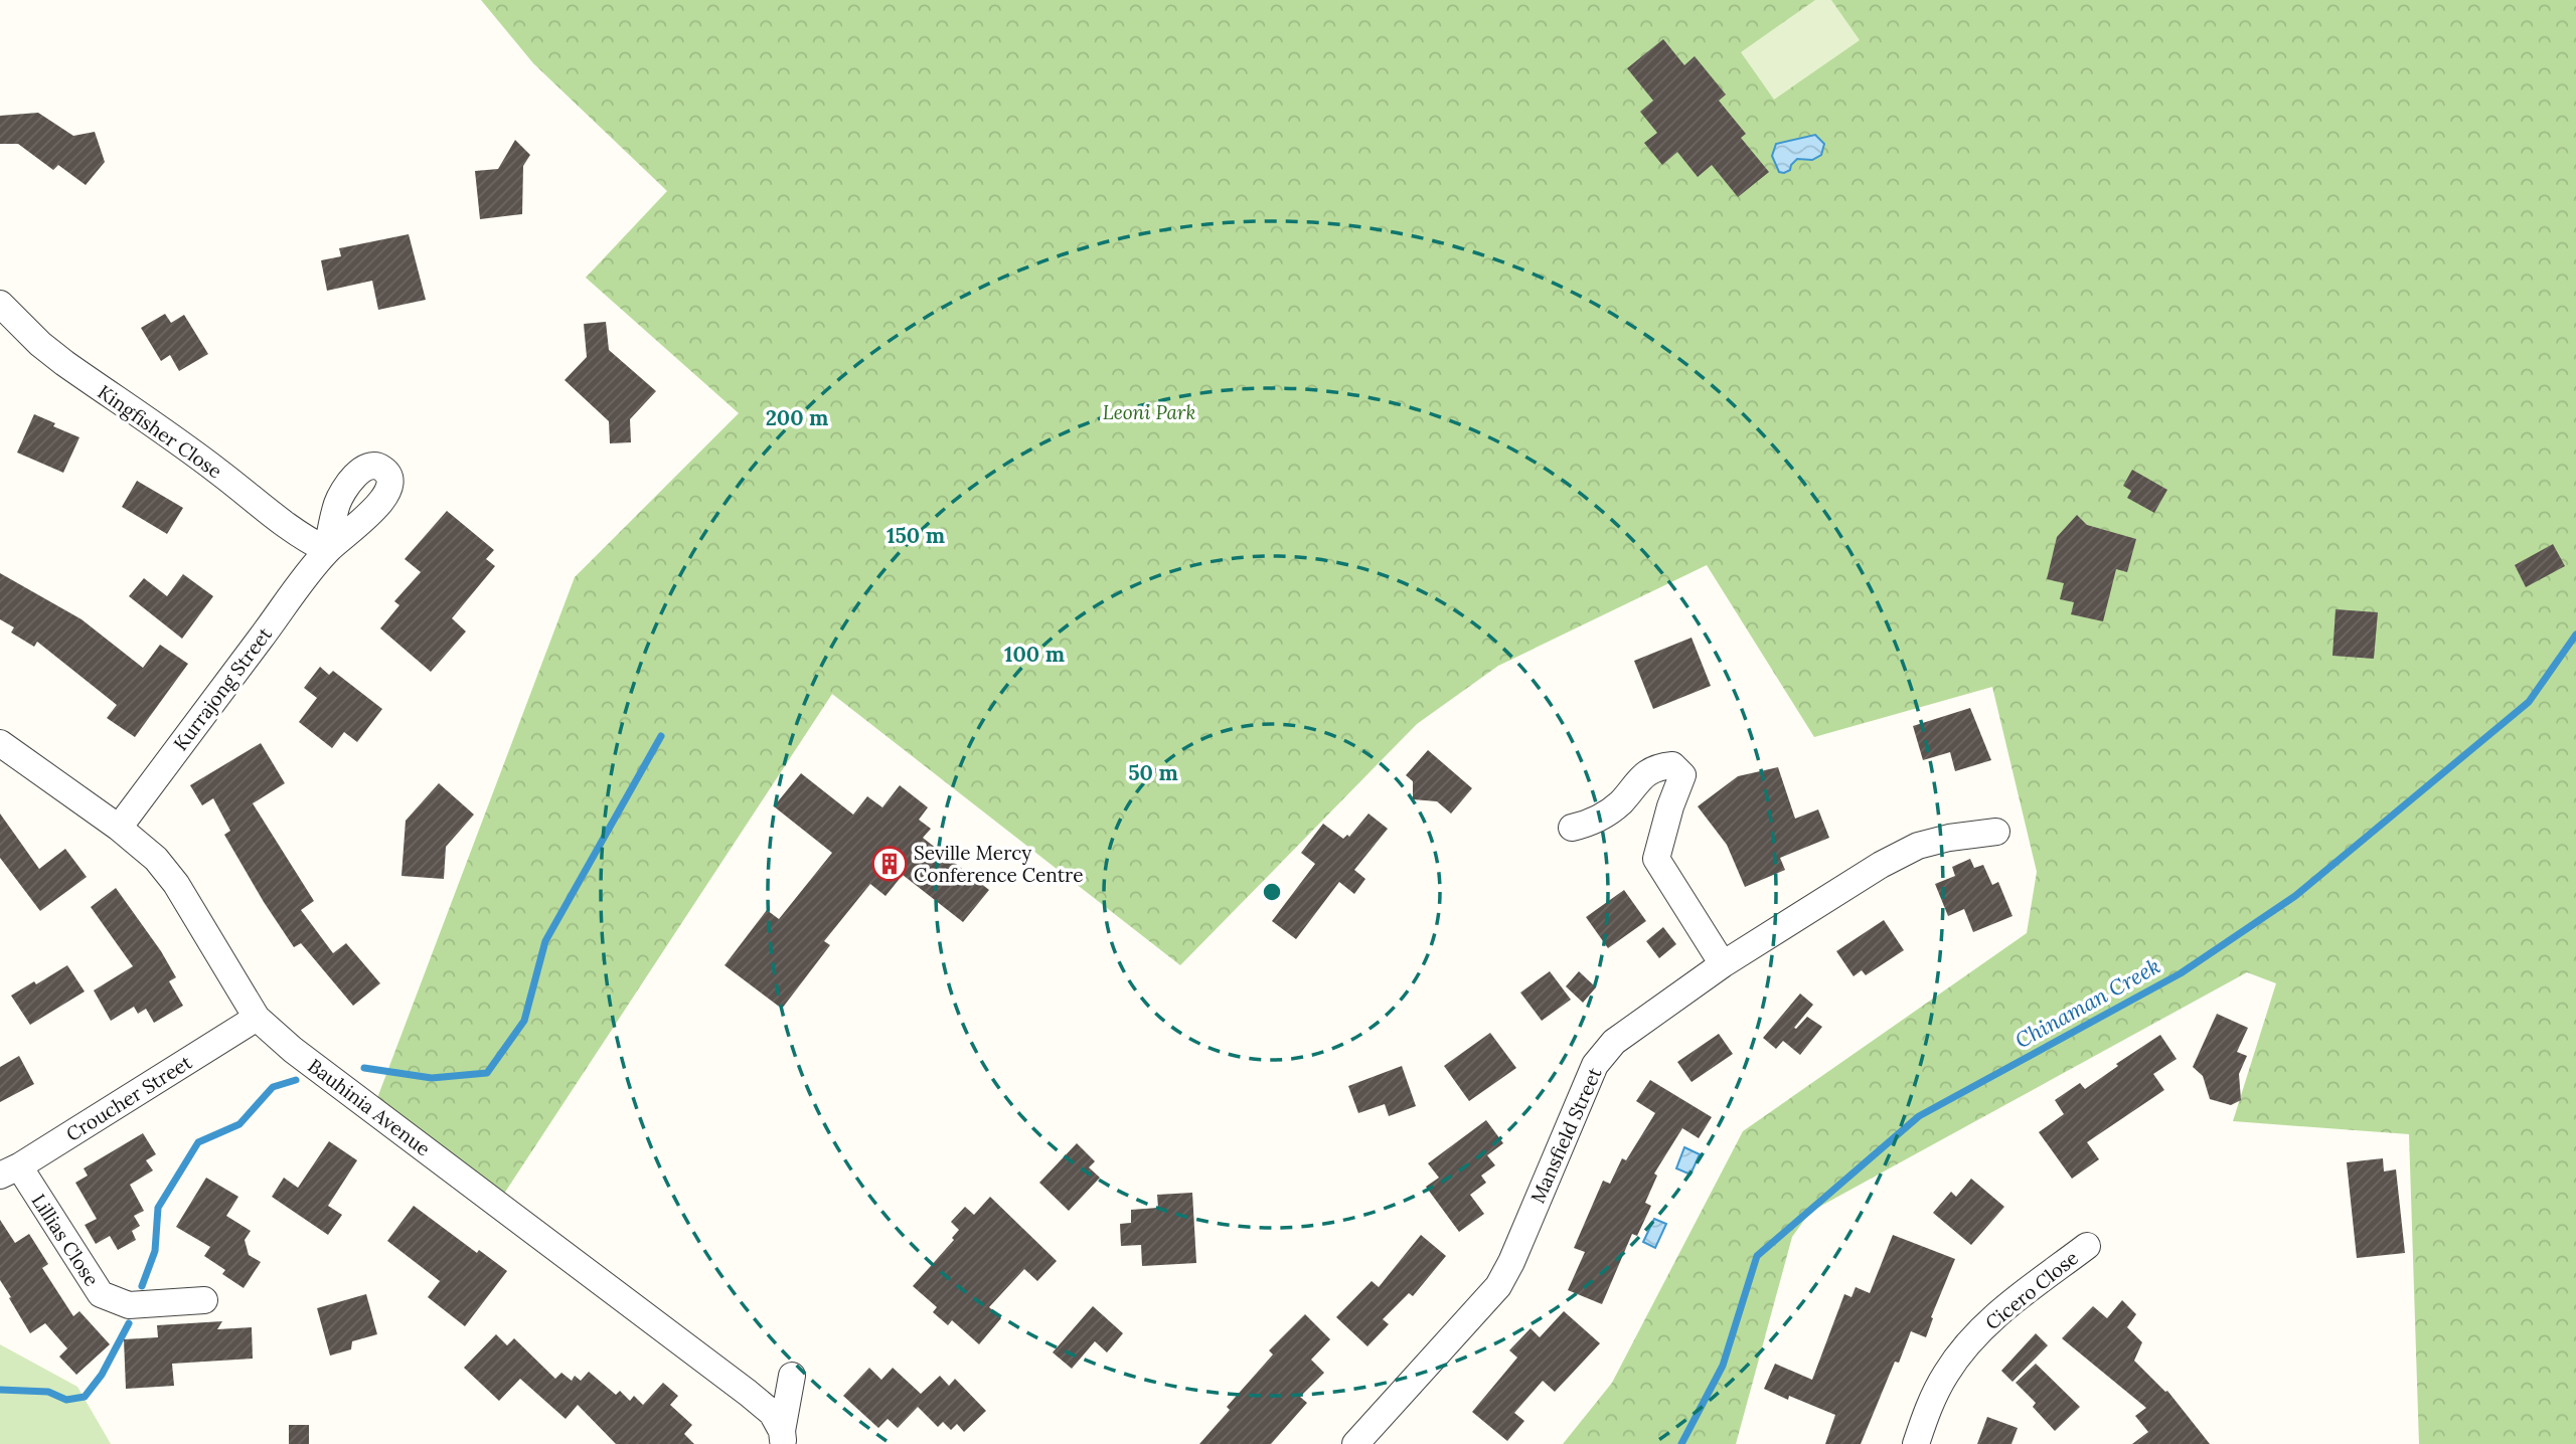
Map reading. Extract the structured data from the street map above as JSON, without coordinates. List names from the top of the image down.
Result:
{
  "streets": {
    "street": [
      "Kingfisher Close",
      "Kurrajong Street",
      "Croucher Street",
      "Bauhinia Avenue",
      "Mansfield Street",
      "Lillias Close",
      "Cicero Close"
    ]
  },
  "crossings": [
    ["Kingfisher Close", "Kurrajong Street"],
    ["Kurrajong Street", "Bauhinia Avenue"],
    ["Croucher Street", "Bauhinia Avenue"],
    ["Croucher Street", "Lillias Close"]
  ],
  "water": ["Chinaman Creek"],
  "parks": ["Leoni Park"],
  "places": {
    "building": ["Seville Mercy Conference Centre"]
  },
  "rings": [
    "200 m",
    "150 m",
    "100 m",
    "50 m"
  ]
}
